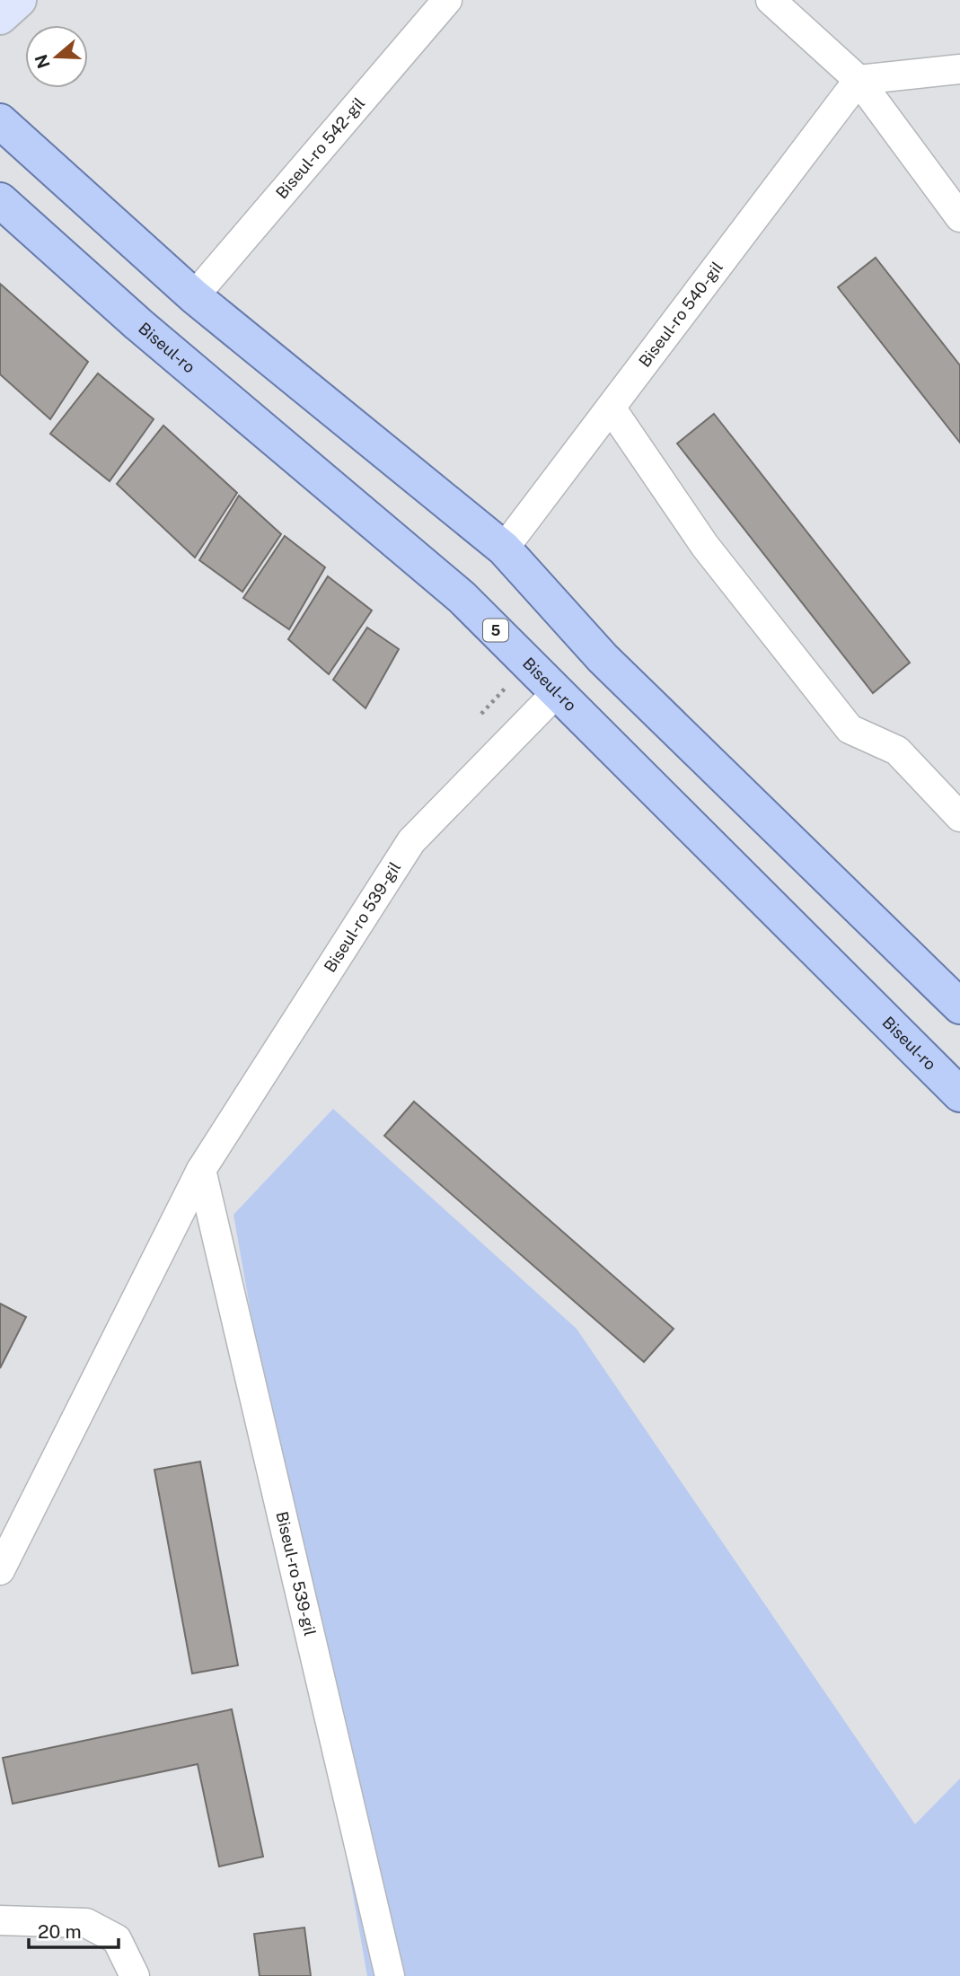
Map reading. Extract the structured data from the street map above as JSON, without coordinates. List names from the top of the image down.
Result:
{
  "streets": {
    "main road": ["Biseul-ro", "5"],
    "street": ["Biseul-ro 542-gil", "Biseul-ro 540-gil", "Biseul-ro 539-gil"]
  },
  "crossings": [
    ["Biseul-ro", "Biseul-ro 539-gil"]
  ],
  "scale_bar": "20 m",
  "north": "left"
}
